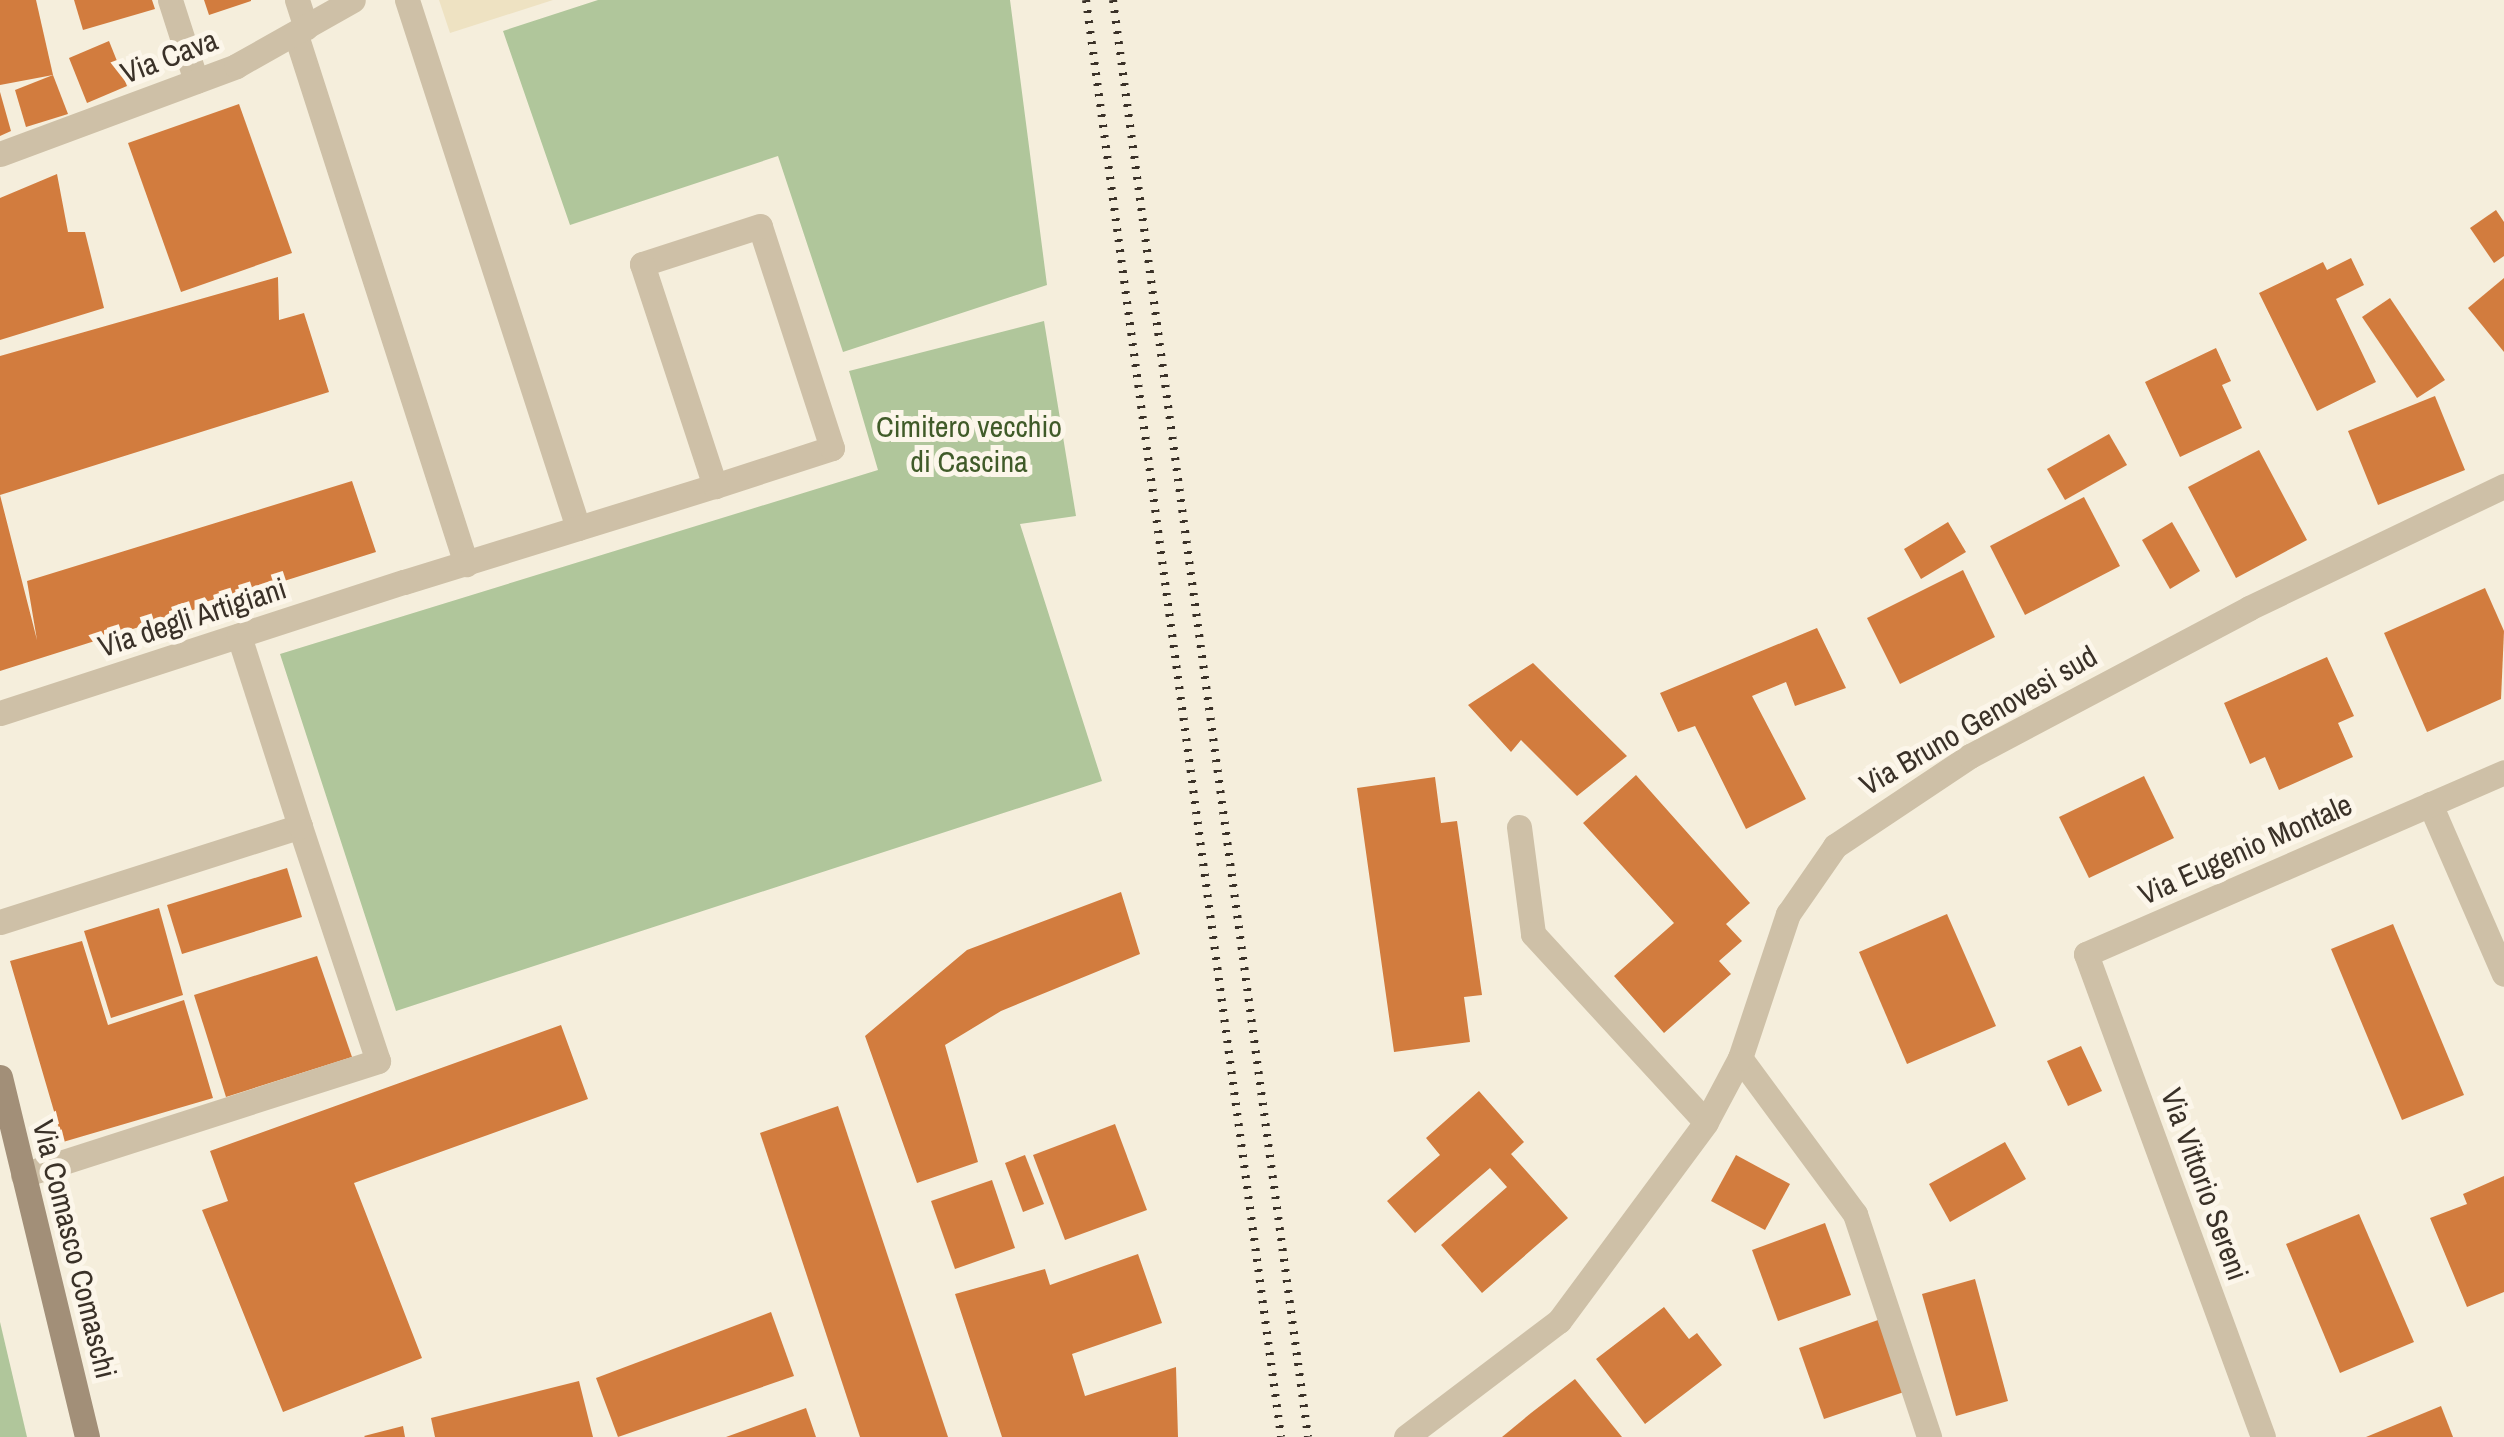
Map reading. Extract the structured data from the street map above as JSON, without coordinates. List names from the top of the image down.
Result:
{
  "streets": {
    "main road": ["Via Comasco Comaschi"],
    "street": [
      "Via Cava",
      "Via degli Artigiani",
      "Via Bruno Genovesi sud",
      "Via Eugenio Montale",
      "Via Vittorio Sereni"
    ]
  },
  "crossings": [
    ["Via Eugenio Montale", "Via Vittorio Sereni"]
  ],
  "parks": ["Cimitero vecchio di Cascina"]
}
